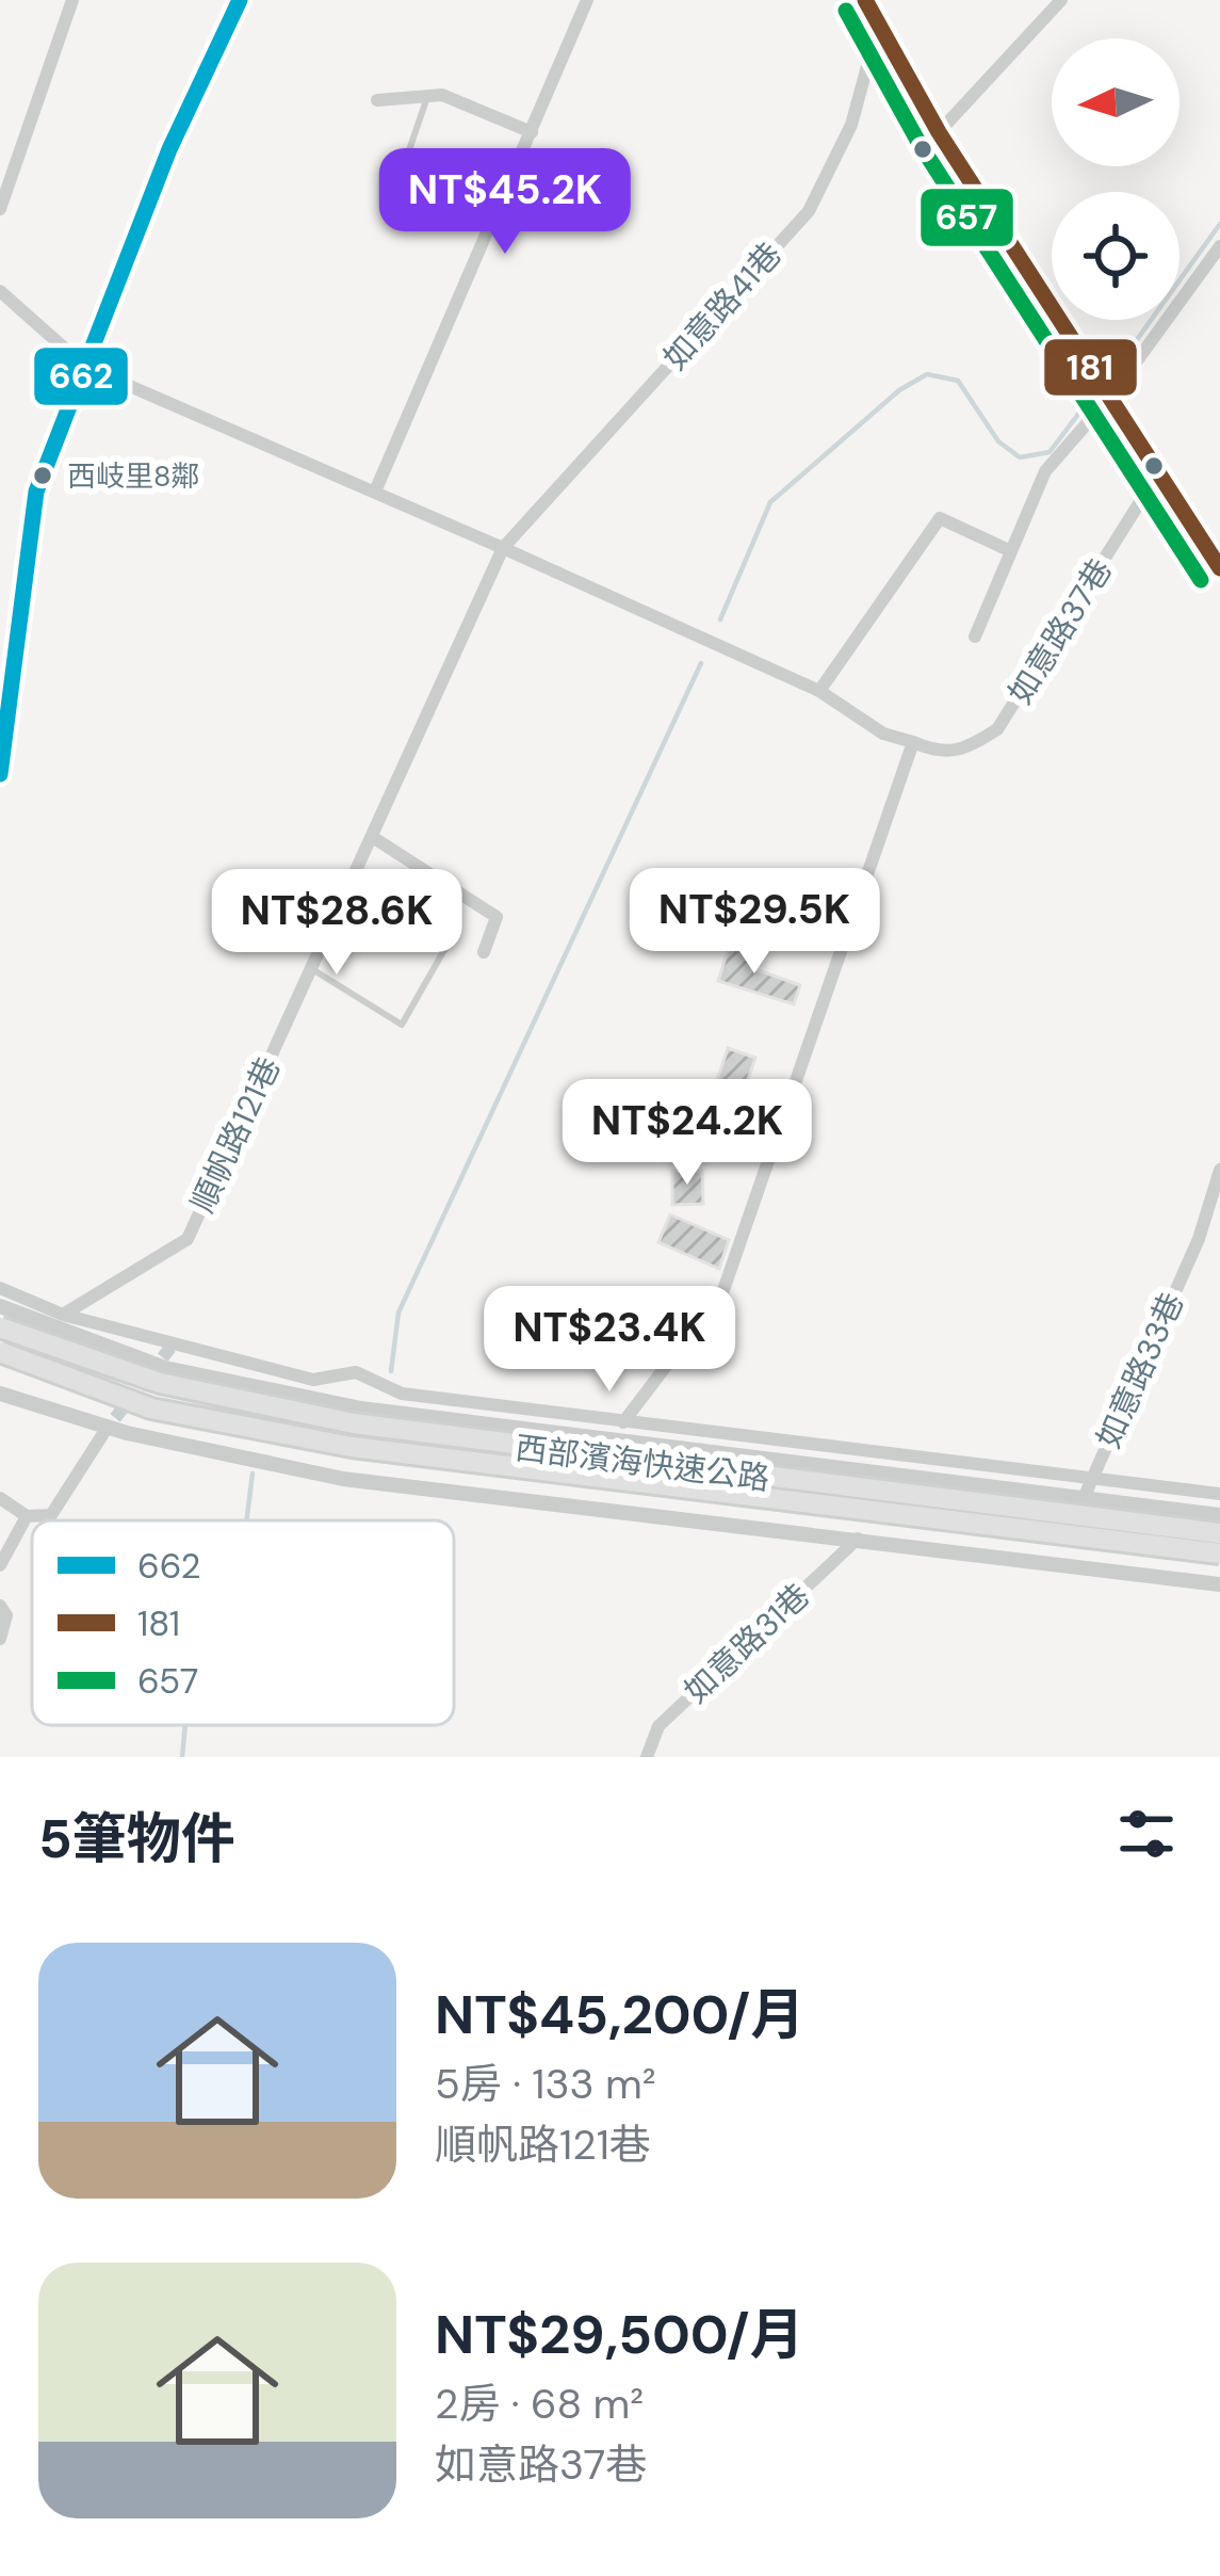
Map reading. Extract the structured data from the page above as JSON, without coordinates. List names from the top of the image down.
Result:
{
  "streets": {
    "highway": ["西部濱海快速公路"],
    "street": [
      "如意路41巷",
      "如意路37巷",
      "順帆路121巷",
      "如意路33巷",
      "如意路31巷"
    ]
  },
  "crossings": [
    ["如意路41巷", "順帆路121巷"]
  ],
  "places": ["西岐里8鄰"],
  "lines": ["transit line 662", "transit line 181", "transit line 657"],
  "legend": ["662", "181", "657"],
  "north": "left",
  "page": {
    "price": [
      "NT$45.2K",
      "NT$29.5K",
      "NT$28.6K",
      "NT$24.2K",
      "NT$23.4K"
    ],
    "heading": "5筆物件",
    "list": [
      {
        "name": "NT$45,200/月",
        "note": "5房 · 133 m² · 順帆路121巷"
      },
      {
        "name": "NT$29,500/月",
        "note": "2房 · 68 m² · 如意路37巷"
      }
    ]
  }
}
